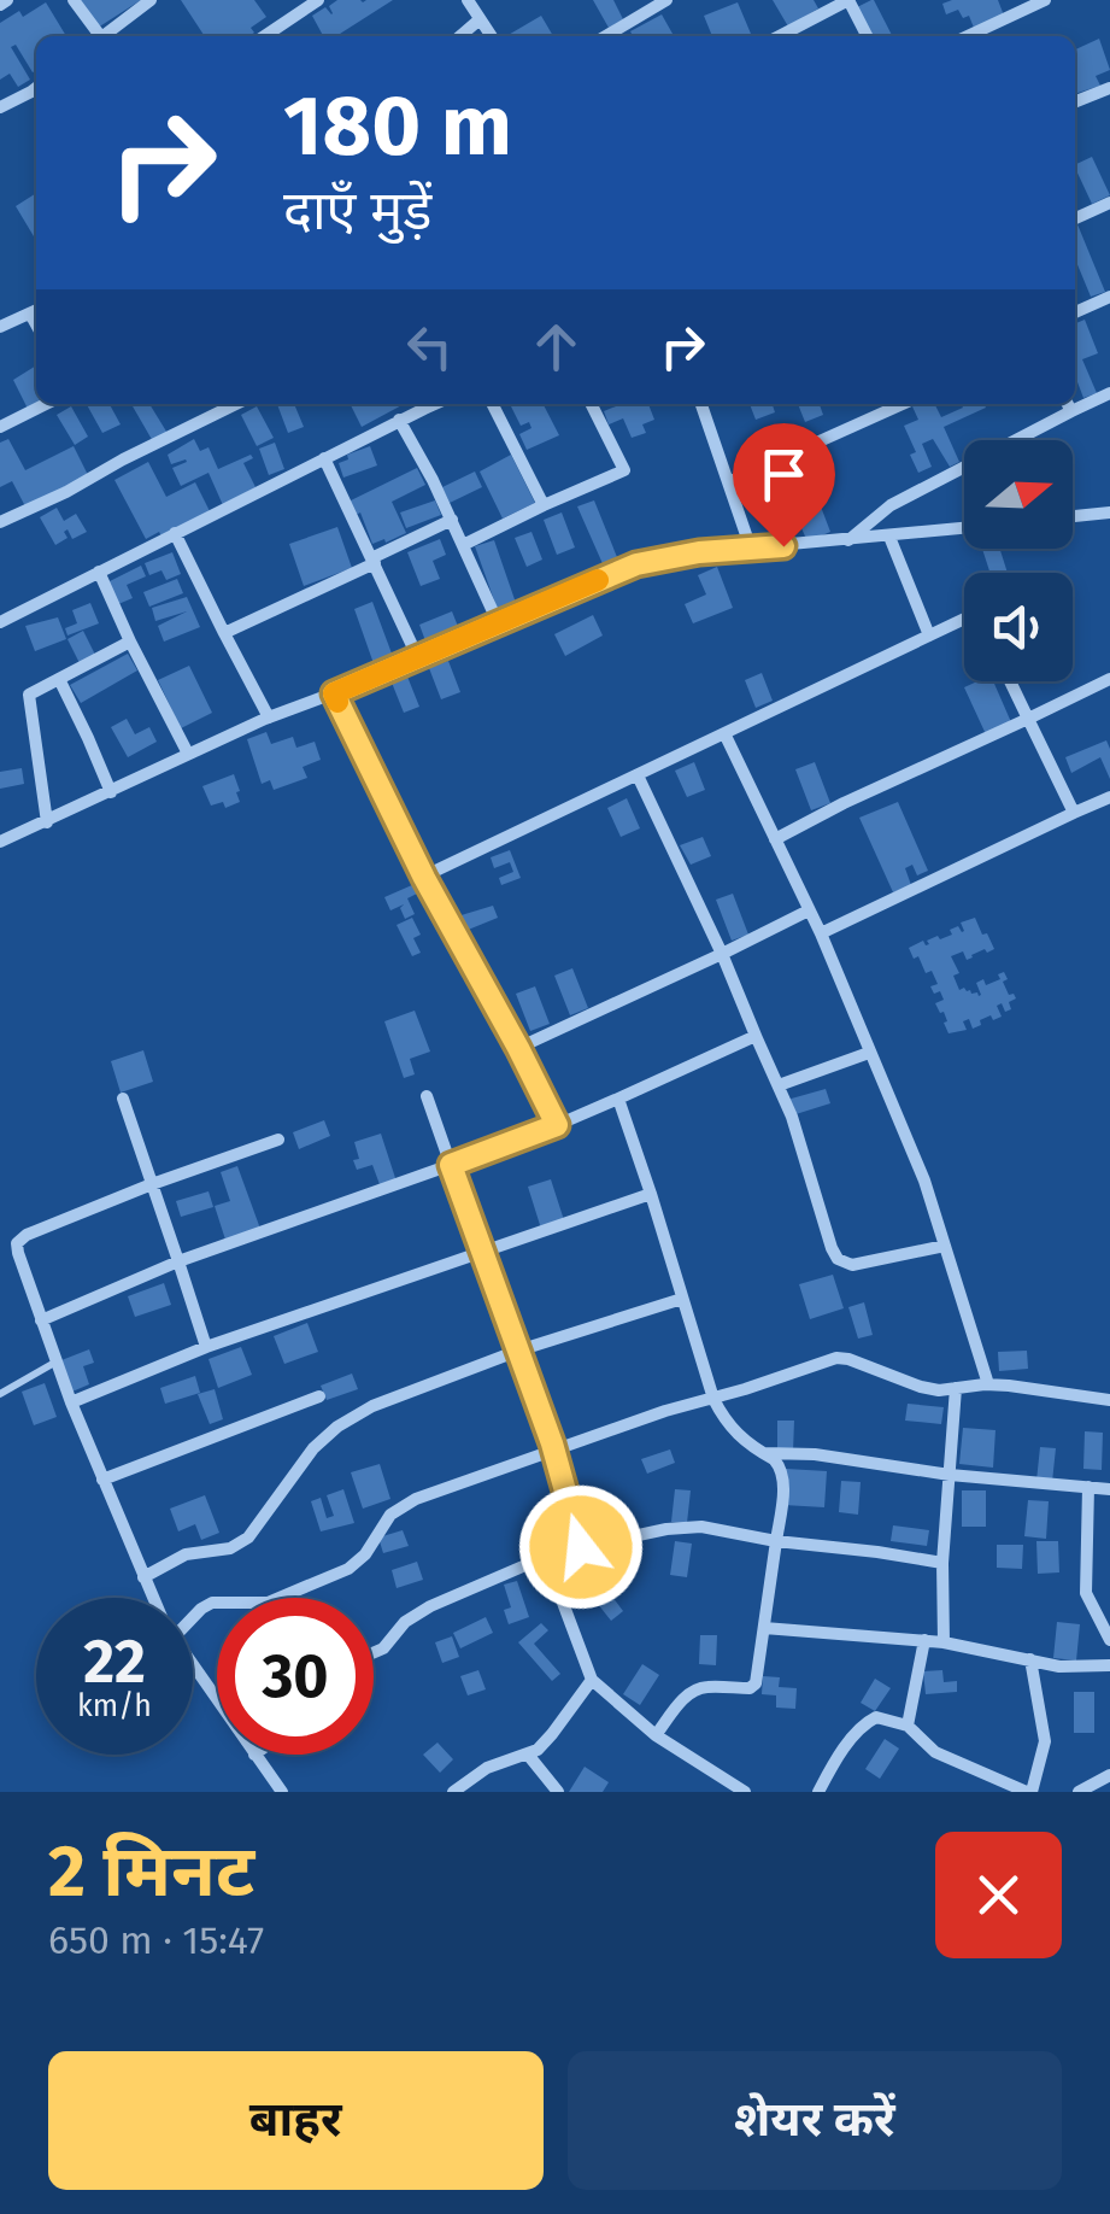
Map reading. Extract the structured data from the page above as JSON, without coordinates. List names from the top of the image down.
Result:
{
  "north": "right",
  "page": {
    "turn": ["180 m", "दाएँ मुड़ें"],
    "speed": "22 km/h",
    "limit": "30",
    "heading": ["2 मिनट", "650 m · 15:47"],
    "buttons": ["बाहर", "शेयर करें"]
  }
}
